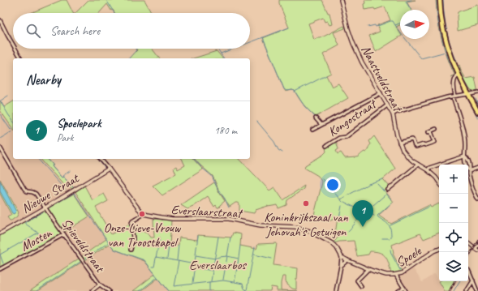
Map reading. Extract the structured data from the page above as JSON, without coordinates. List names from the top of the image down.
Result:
{
  "streets": {
    "street": [
      "Naastveldstraat",
      "Kongostraat",
      "Nieuwe Straat",
      "Everslaarstraat",
      "Mosten",
      "Spieveldstraat",
      "Spoele"
    ]
  },
  "crossings": [
    ["Naastveldstraat", "Kongostraat"],
    ["Nieuwe Straat", "Everslaarstraat"],
    ["Nieuwe Straat", "Spieveldstraat"],
    ["Everslaarstraat", "Spoele"],
    ["Mosten", "Spieveldstraat"]
  ],
  "parks": ["Everslaarbos"],
  "places": ["Koninkrijkszaal van Jehovah's Getuigen", "Onze-Lieve-Vrouw van Troostkapel"],
  "north": "right",
  "page": {
    "search": "Search here",
    "heading": "Nearby",
    "list": [
      {
        "mark": "1",
        "name": "Spoelepark",
        "note": "Park",
        "value": "180 m"
      }
    ],
    "map_buttons": ["+", "−"],
    "pins": "1"
  }
}
